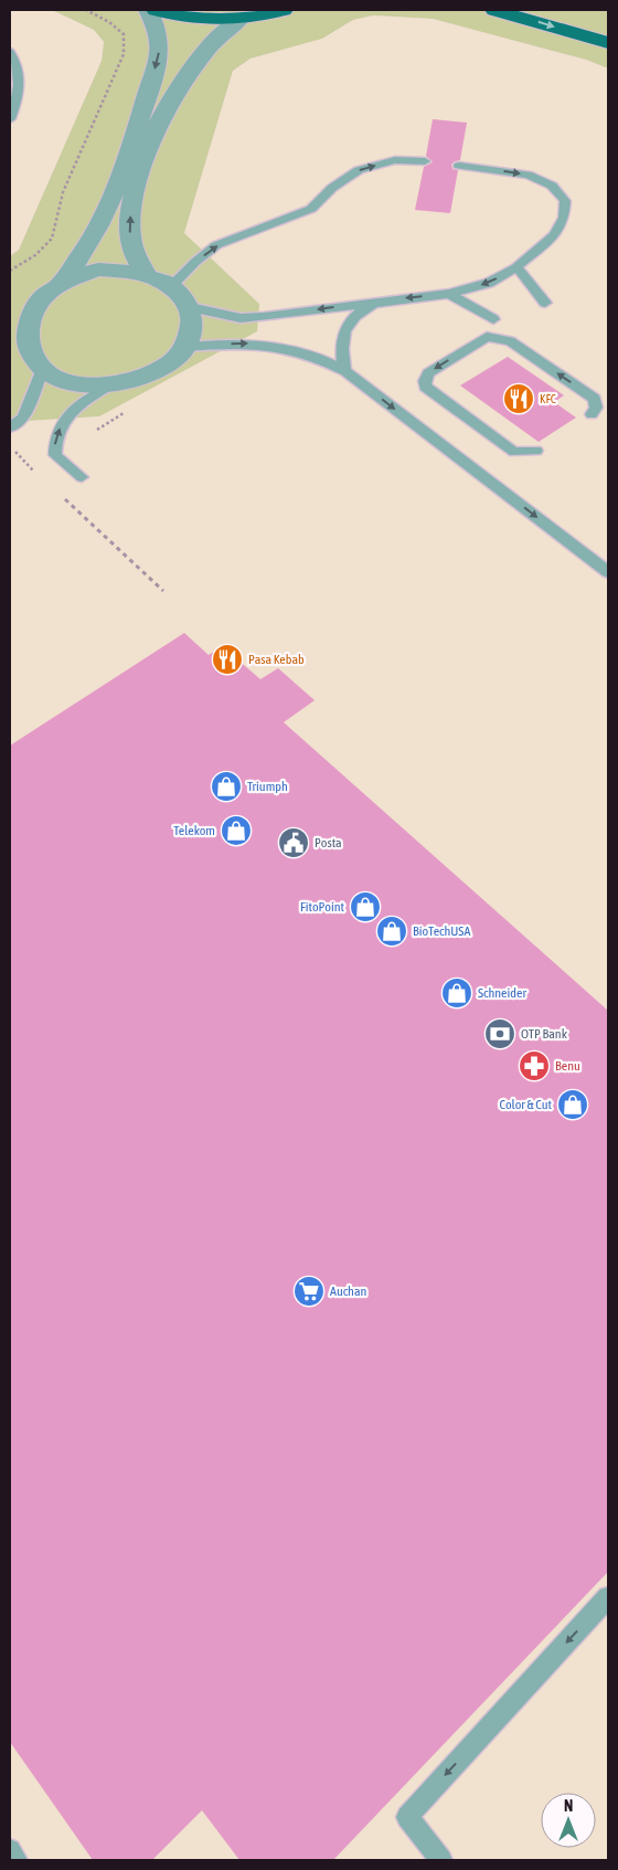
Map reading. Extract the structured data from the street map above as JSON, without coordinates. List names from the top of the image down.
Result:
{
  "places": {
    "restaurant": ["KFC", "Pasa Kebab"],
    "shop": [
      "Triumph",
      "Telekom",
      "FitoPoint",
      "BioTechUSA",
      "Schneider",
      "Color & Cut"
    ],
    "public building": ["Posta"],
    "bank": ["OTP Bank"],
    "pharmacy": ["Benu"],
    "supermarket": ["Auchan"]
  },
  "north": "top"
}
